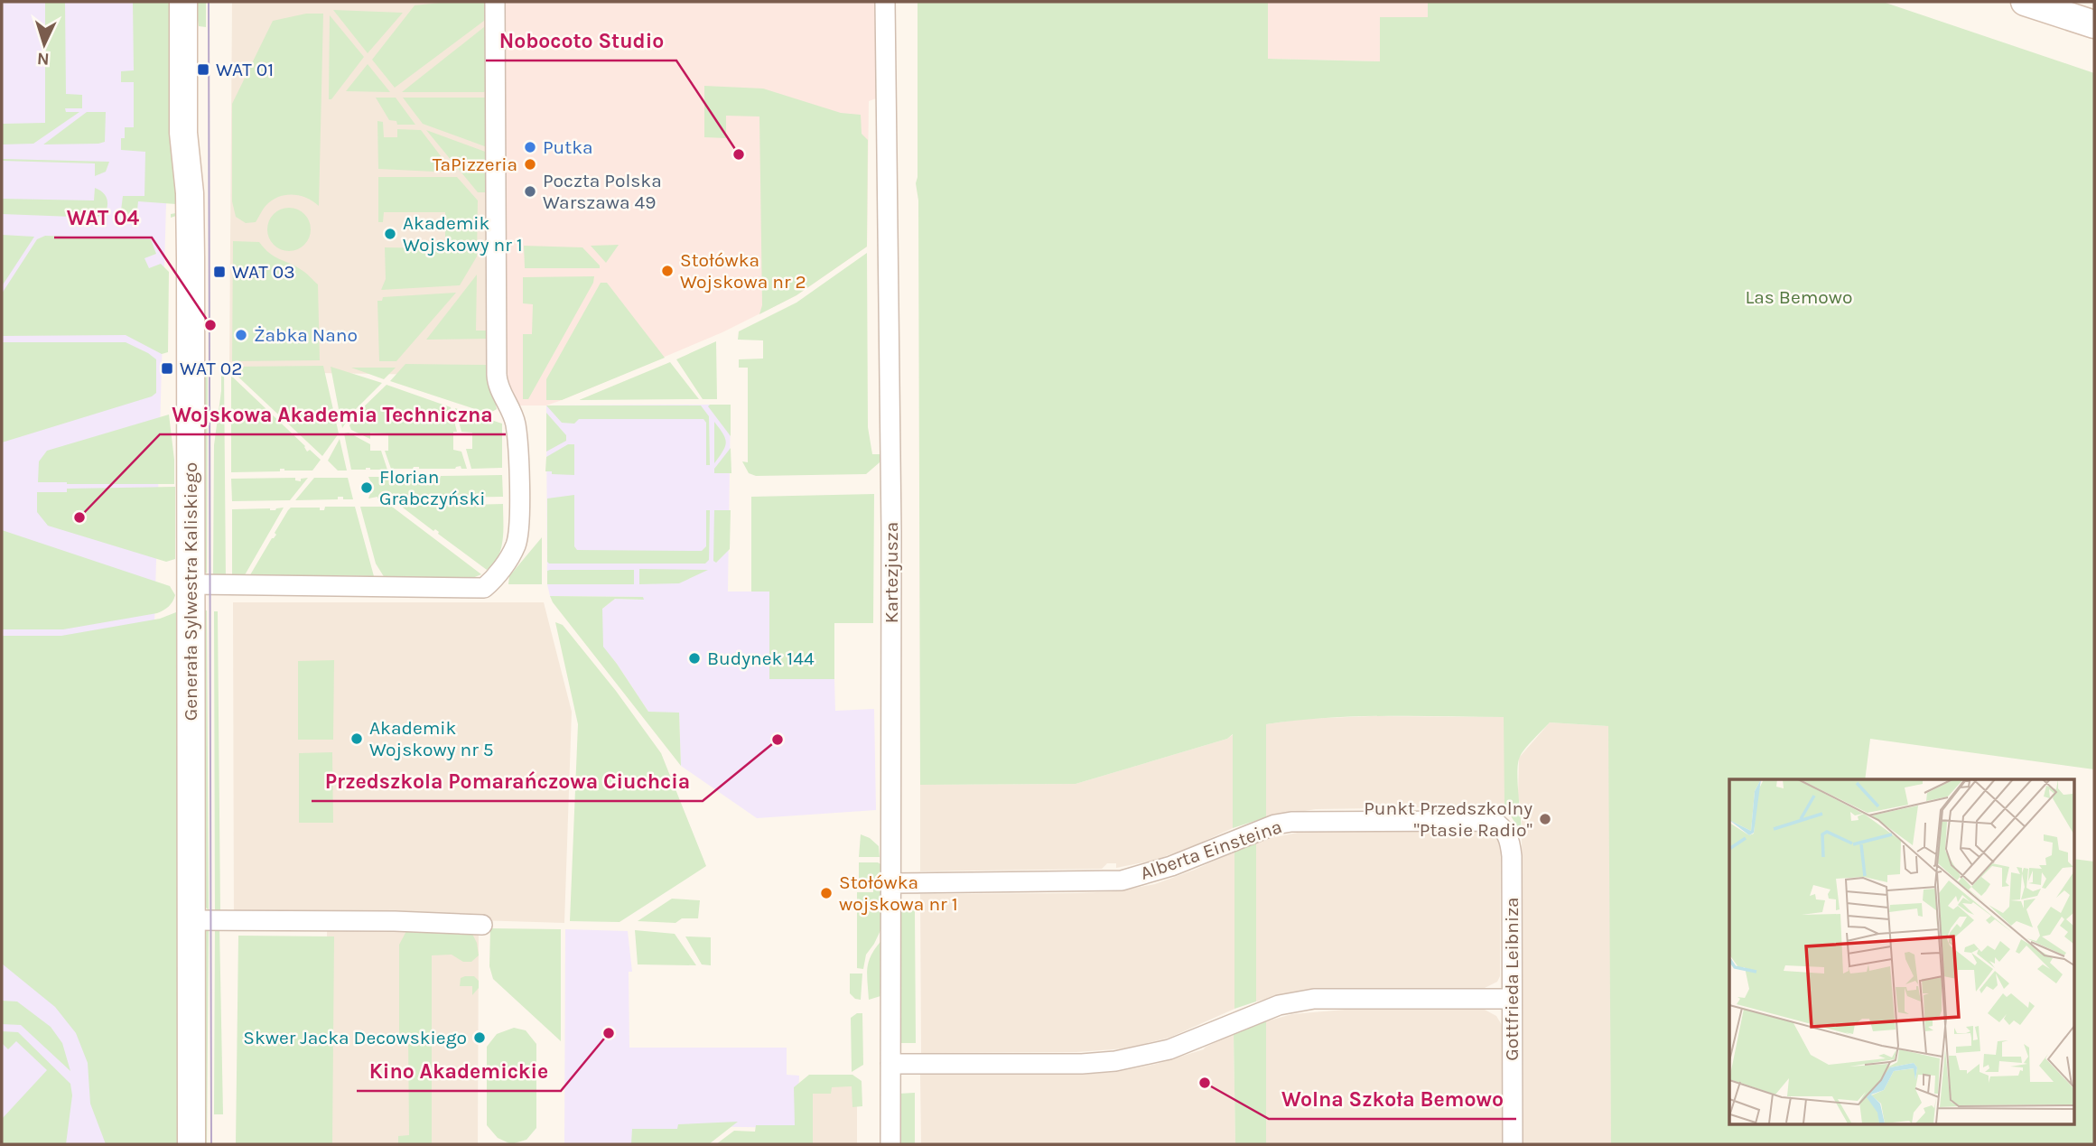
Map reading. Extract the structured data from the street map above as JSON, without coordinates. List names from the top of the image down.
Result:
{
  "streets": {
    "street": [
      "Kartezjusza",
      "Generała Sylwestra Kaliskiego",
      "Alberta Einsteina",
      "Gottfrieda Leibniza"
    ]
  },
  "crossings": [
    ["Kartezjusza", "Alberta Einsteina"],
    ["Alberta Einsteina", "Gottfrieda Leibniza"]
  ],
  "parks": ["Las Bemowo"],
  "places": {
    "transit": ["WAT 01", "WAT 03", "WAT 02"],
    "other": [
      "Putka",
      "Nobocoto Studio",
      "TaPizzeria",
      "Poczta Polska Warszawa 49",
      "Akademik Wojskowy nr 1",
      "Stołówka Wojskowa nr 2",
      "WAT 04",
      "Żabka Nano",
      "Florian Grabczyński",
      "Wojskowa Akademia Techniczna",
      "Budynek 144",
      "Akademik Wojskowy nr 5",
      "Przedszkola Pomarańczowa Ciuchcia",
      "Punkt Przedszkolny \"Ptasie Radio\"",
      "Stołówka wojskowa nr 1",
      "Kino Akademickie",
      "Skwer Jacka Decowskiego",
      "Wolna Szkoła Bemowo"
    ]
  },
  "north": "bottom"
}
